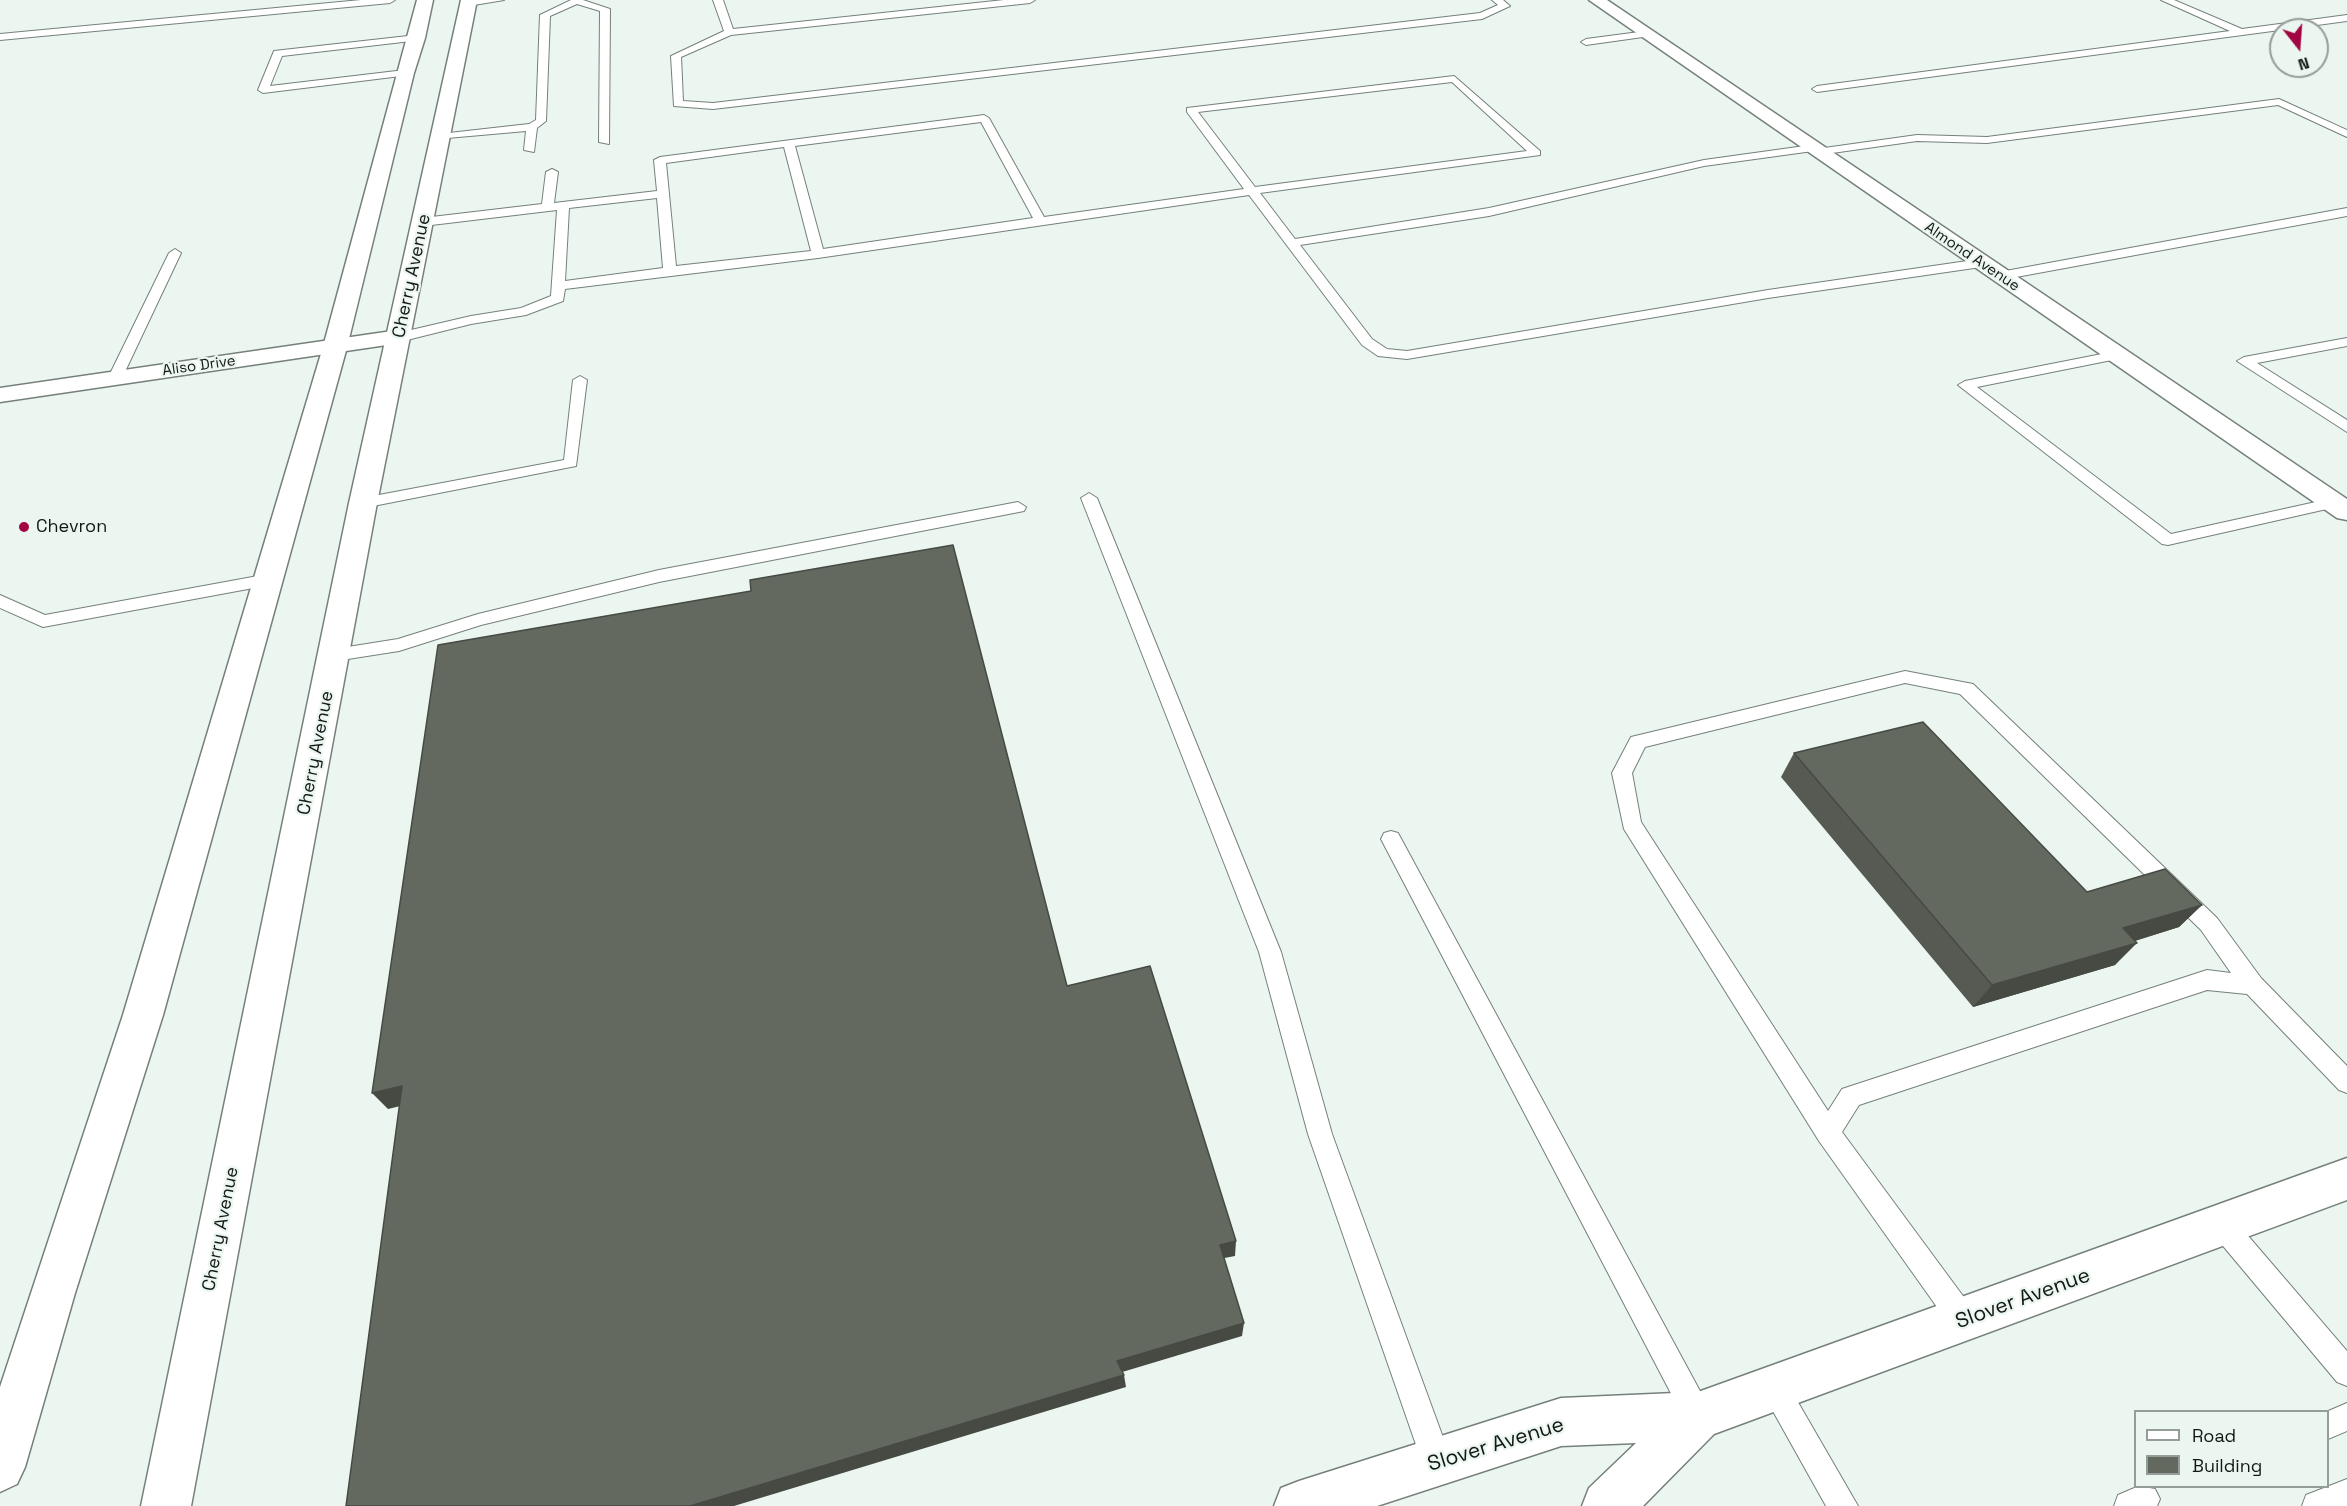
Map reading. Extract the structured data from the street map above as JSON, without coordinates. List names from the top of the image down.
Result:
{
  "streets": {
    "main road": [
      "Almond Avenue",
      "Cherry Avenue",
      "Aliso Drive",
      "Slover Avenue"
    ]
  },
  "crossings": [
    ["Cherry Avenue", "Aliso Drive"]
  ],
  "places": ["Chevron"],
  "legend": ["Road", "Building"],
  "north": "bottom"
}
